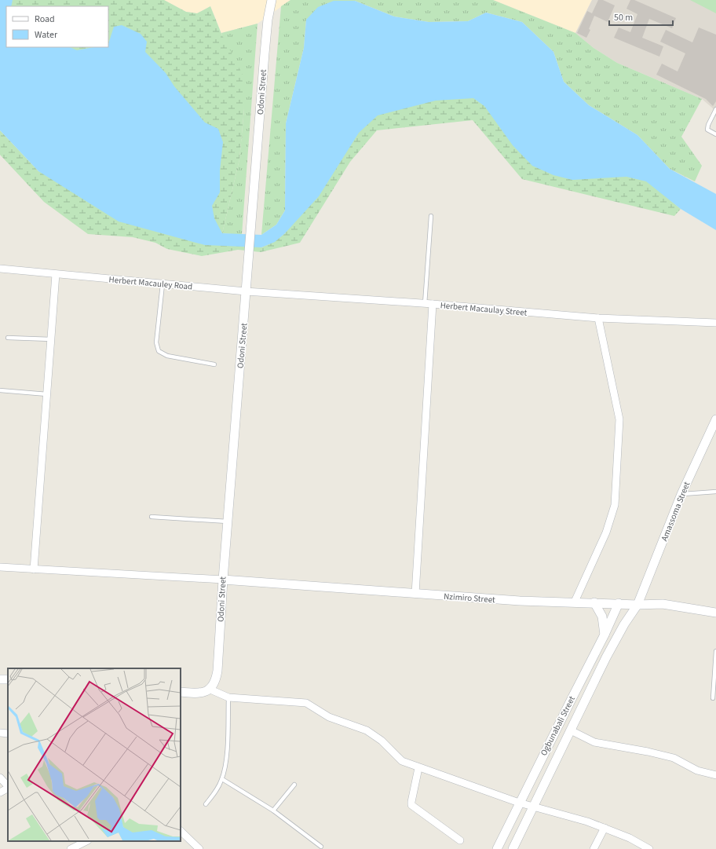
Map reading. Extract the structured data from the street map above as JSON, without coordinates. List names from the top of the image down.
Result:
{
  "streets": {
    "street": [
      "Odoni Street",
      "Herbert Macauley Road",
      "Herbert Macaulay Street",
      "Amassoma Street",
      "Nzimiro Street",
      "Ogbunabali Street"
    ]
  },
  "crossings": [
    ["Odoni Street", "Herbert Macauley Road"],
    ["Odoni Street", "Herbert Macaulay Street"],
    ["Odoni Street", "Nzimiro Street"],
    ["Herbert Macauley Road", "Herbert Macaulay Street"],
    ["Amassoma Street", "Nzimiro Street"],
    ["Amassoma Street", "Ogbunabali Street"],
    ["Nzimiro Street", "Ogbunabali Street"]
  ],
  "legend": ["Road", "Water"],
  "scale_bar": "50 m"
}
